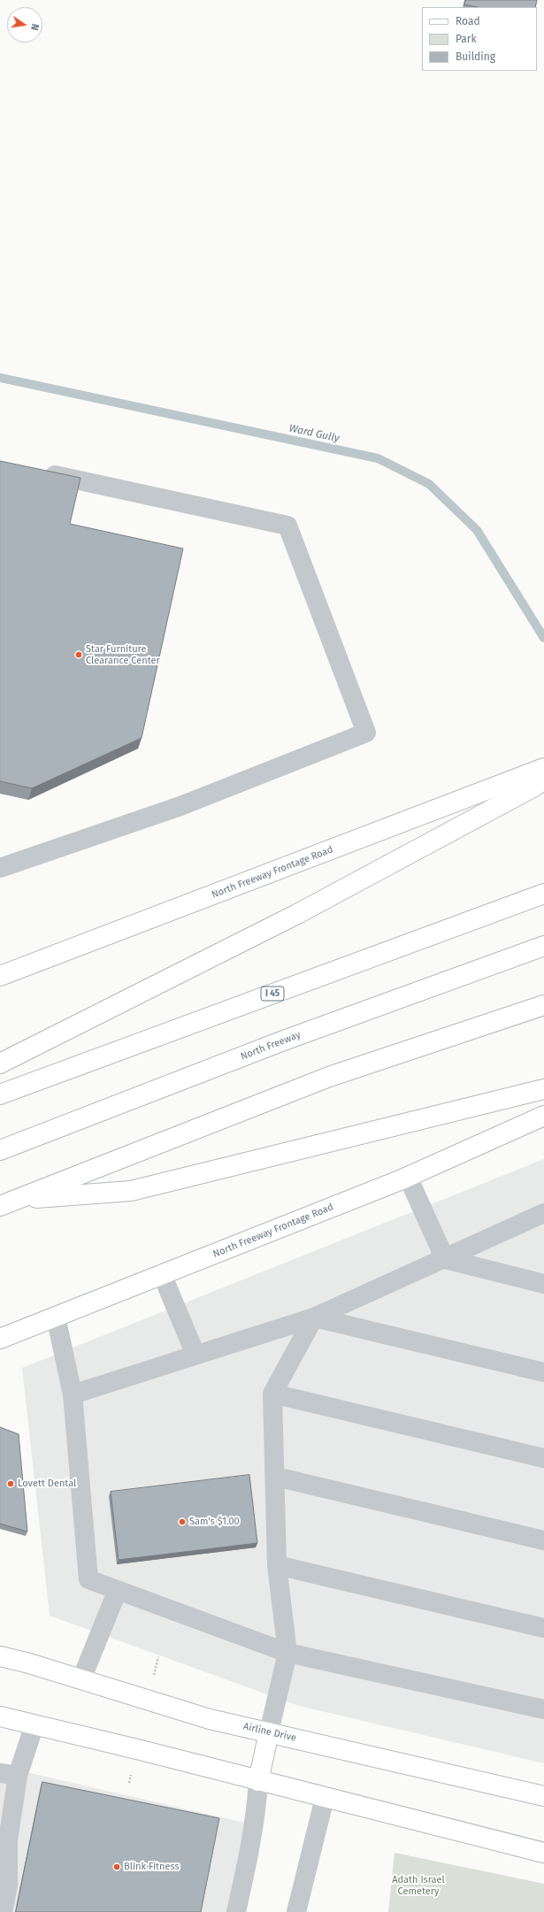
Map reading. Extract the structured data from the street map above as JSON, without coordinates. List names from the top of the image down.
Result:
{
  "streets": {
    "main road": [
      "North Freeway Frontage Road",
      "I 45",
      "North Freeway",
      "Airline Drive"
    ]
  },
  "water": ["Ward Gully"],
  "parks": ["Adath Israel Cemetery"],
  "places": [
    "Star Furniture Clearance Center",
    "Lovett Dental",
    "Sam's $1.00",
    "Blink Fitness"
  ],
  "legend": ["Road", "Park", "Building"],
  "north": "right"
}
